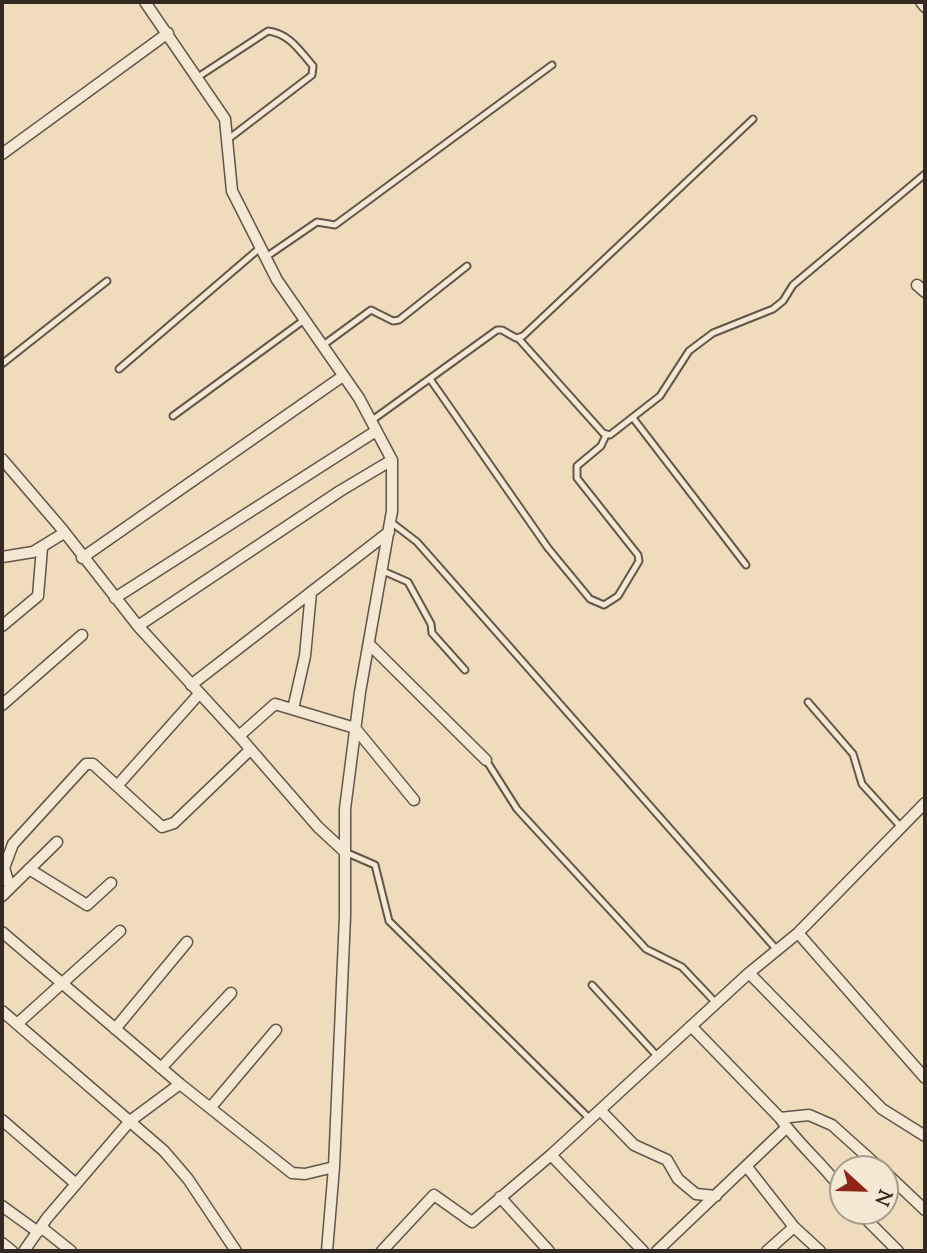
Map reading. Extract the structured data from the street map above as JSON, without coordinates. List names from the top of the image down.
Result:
{
  "north": "right"
}
